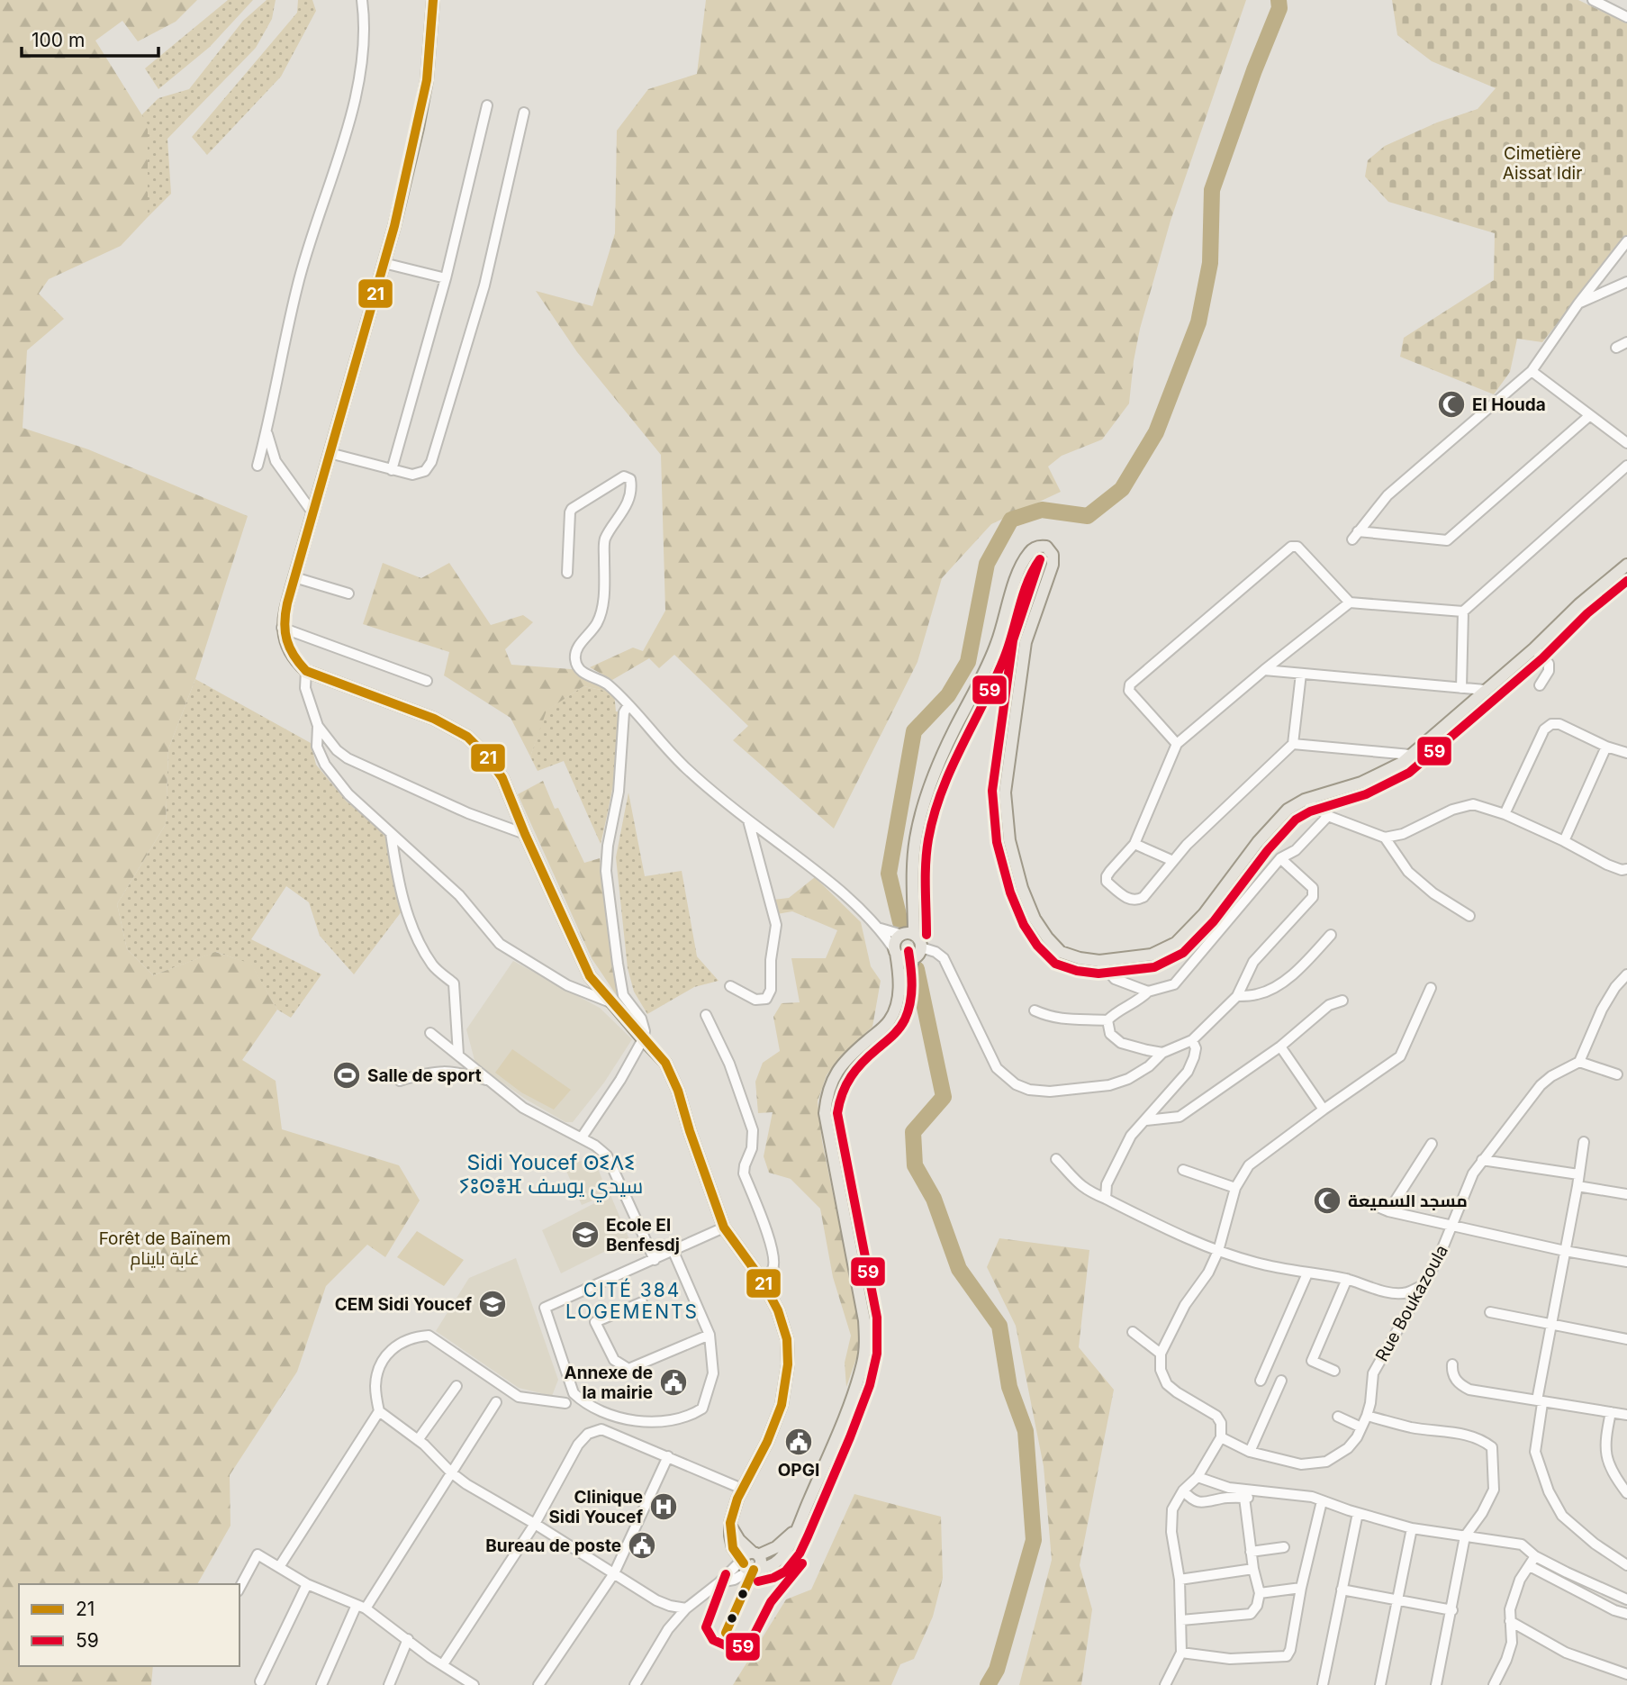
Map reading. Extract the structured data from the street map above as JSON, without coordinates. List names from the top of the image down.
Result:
{
  "streets": {
    "street": ["Rue Boukazoula"]
  },
  "districts": ["Sidi Youcef ⵙⵉⴷⵉ ⵢⵓⵙⴻⴼ سيدي يوسف", "CITÉ 384 LOGEMENTS"],
  "parks": ["Cimetière Aissat Idir", "Forêt de Baïnem غابة باينام"],
  "places": {
    "mosque": ["El Houda", "مسجد السميعة"],
    "sports": ["Salle de sport"],
    "school or university": ["Ecole El Benfesdj", "CEM Sidi Youcef"],
    "public building": ["Annexe de la mairie", "OPGI", "Bureau de poste"],
    "hospital": ["Clinique Sidi Youcef"]
  },
  "lines": ["transit line 21", "transit line 59"],
  "legend": ["21", "59"],
  "scale_bar": "100 m"
}
